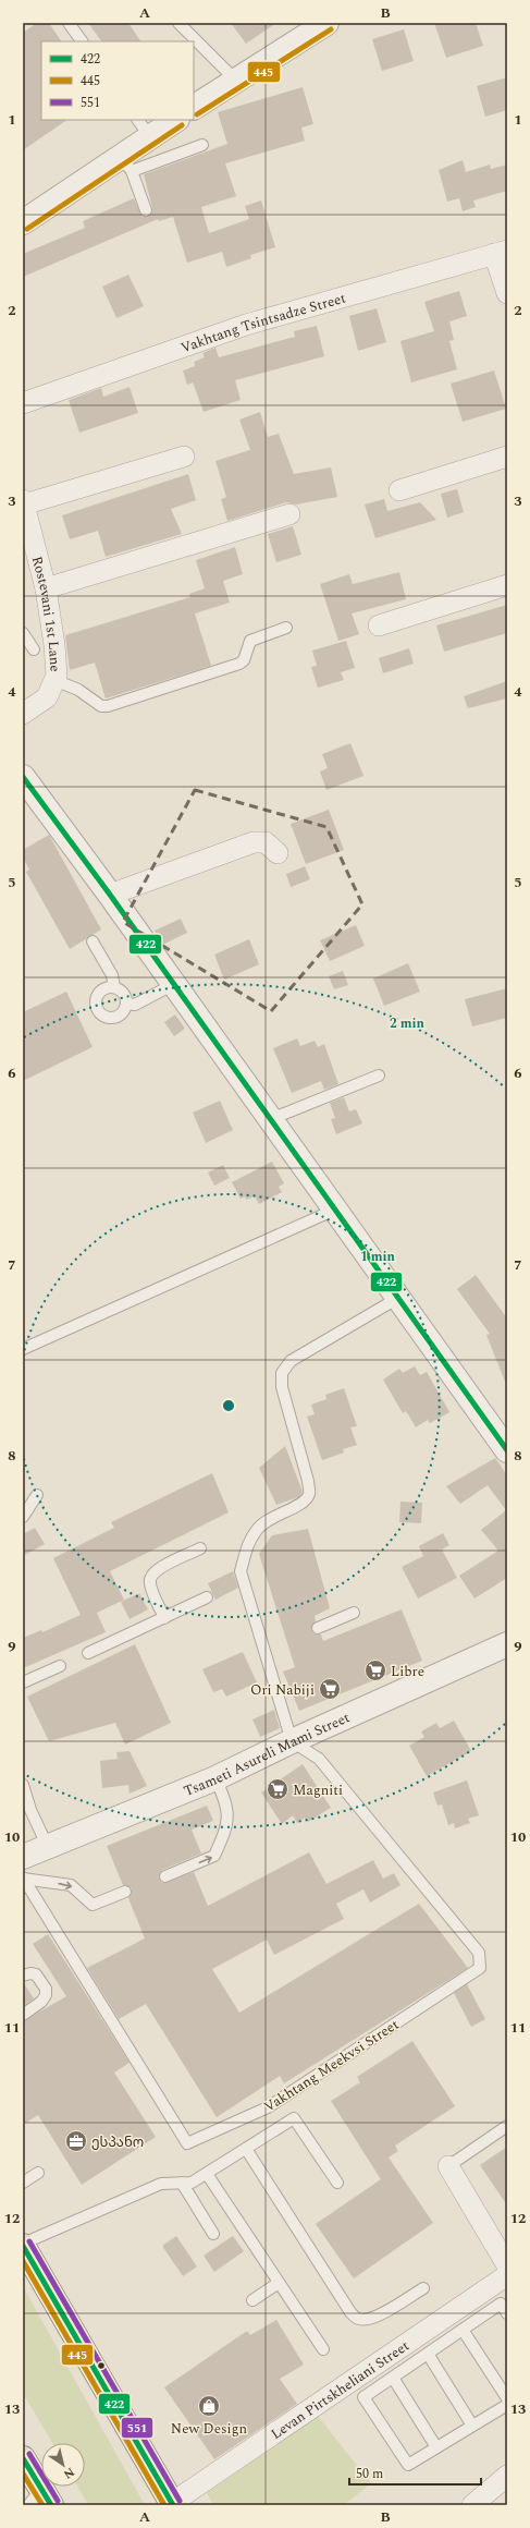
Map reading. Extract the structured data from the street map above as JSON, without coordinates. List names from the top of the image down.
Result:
{
  "streets": {
    "street": [
      "Vakhtang Tsintsadze Street",
      "Rostevani 1st Lane",
      "Tsameti Asureli Mami Street",
      "Levan Pirtskheliani Street"
    ],
    "lane": ["Vakhtang Meekvsi Street"]
  },
  "crossings": [
    ["Tsameti Asureli Mami Street", "Vakhtang Meekvsi Street"]
  ],
  "places": {
    "supermarket": ["Libre", "Ori Nabiji", "Magniti"],
    "office": ["ესპანო"],
    "shop": ["New Design"]
  },
  "lines": ["transit line 445", "transit line 422", "transit line 551"],
  "legend": ["422", "445", "551"],
  "scale_bar": "50 m",
  "north": "bottom right",
  "grid": {
    "columns": ["A", "B"],
    "rows": [
      "1",
      "2",
      "3",
      "4",
      "5",
      "6",
      "7",
      "8",
      "9",
      "10",
      "11",
      "12",
      "13"
    ]
  },
  "rings": ["2 min", "1 min"]
}
